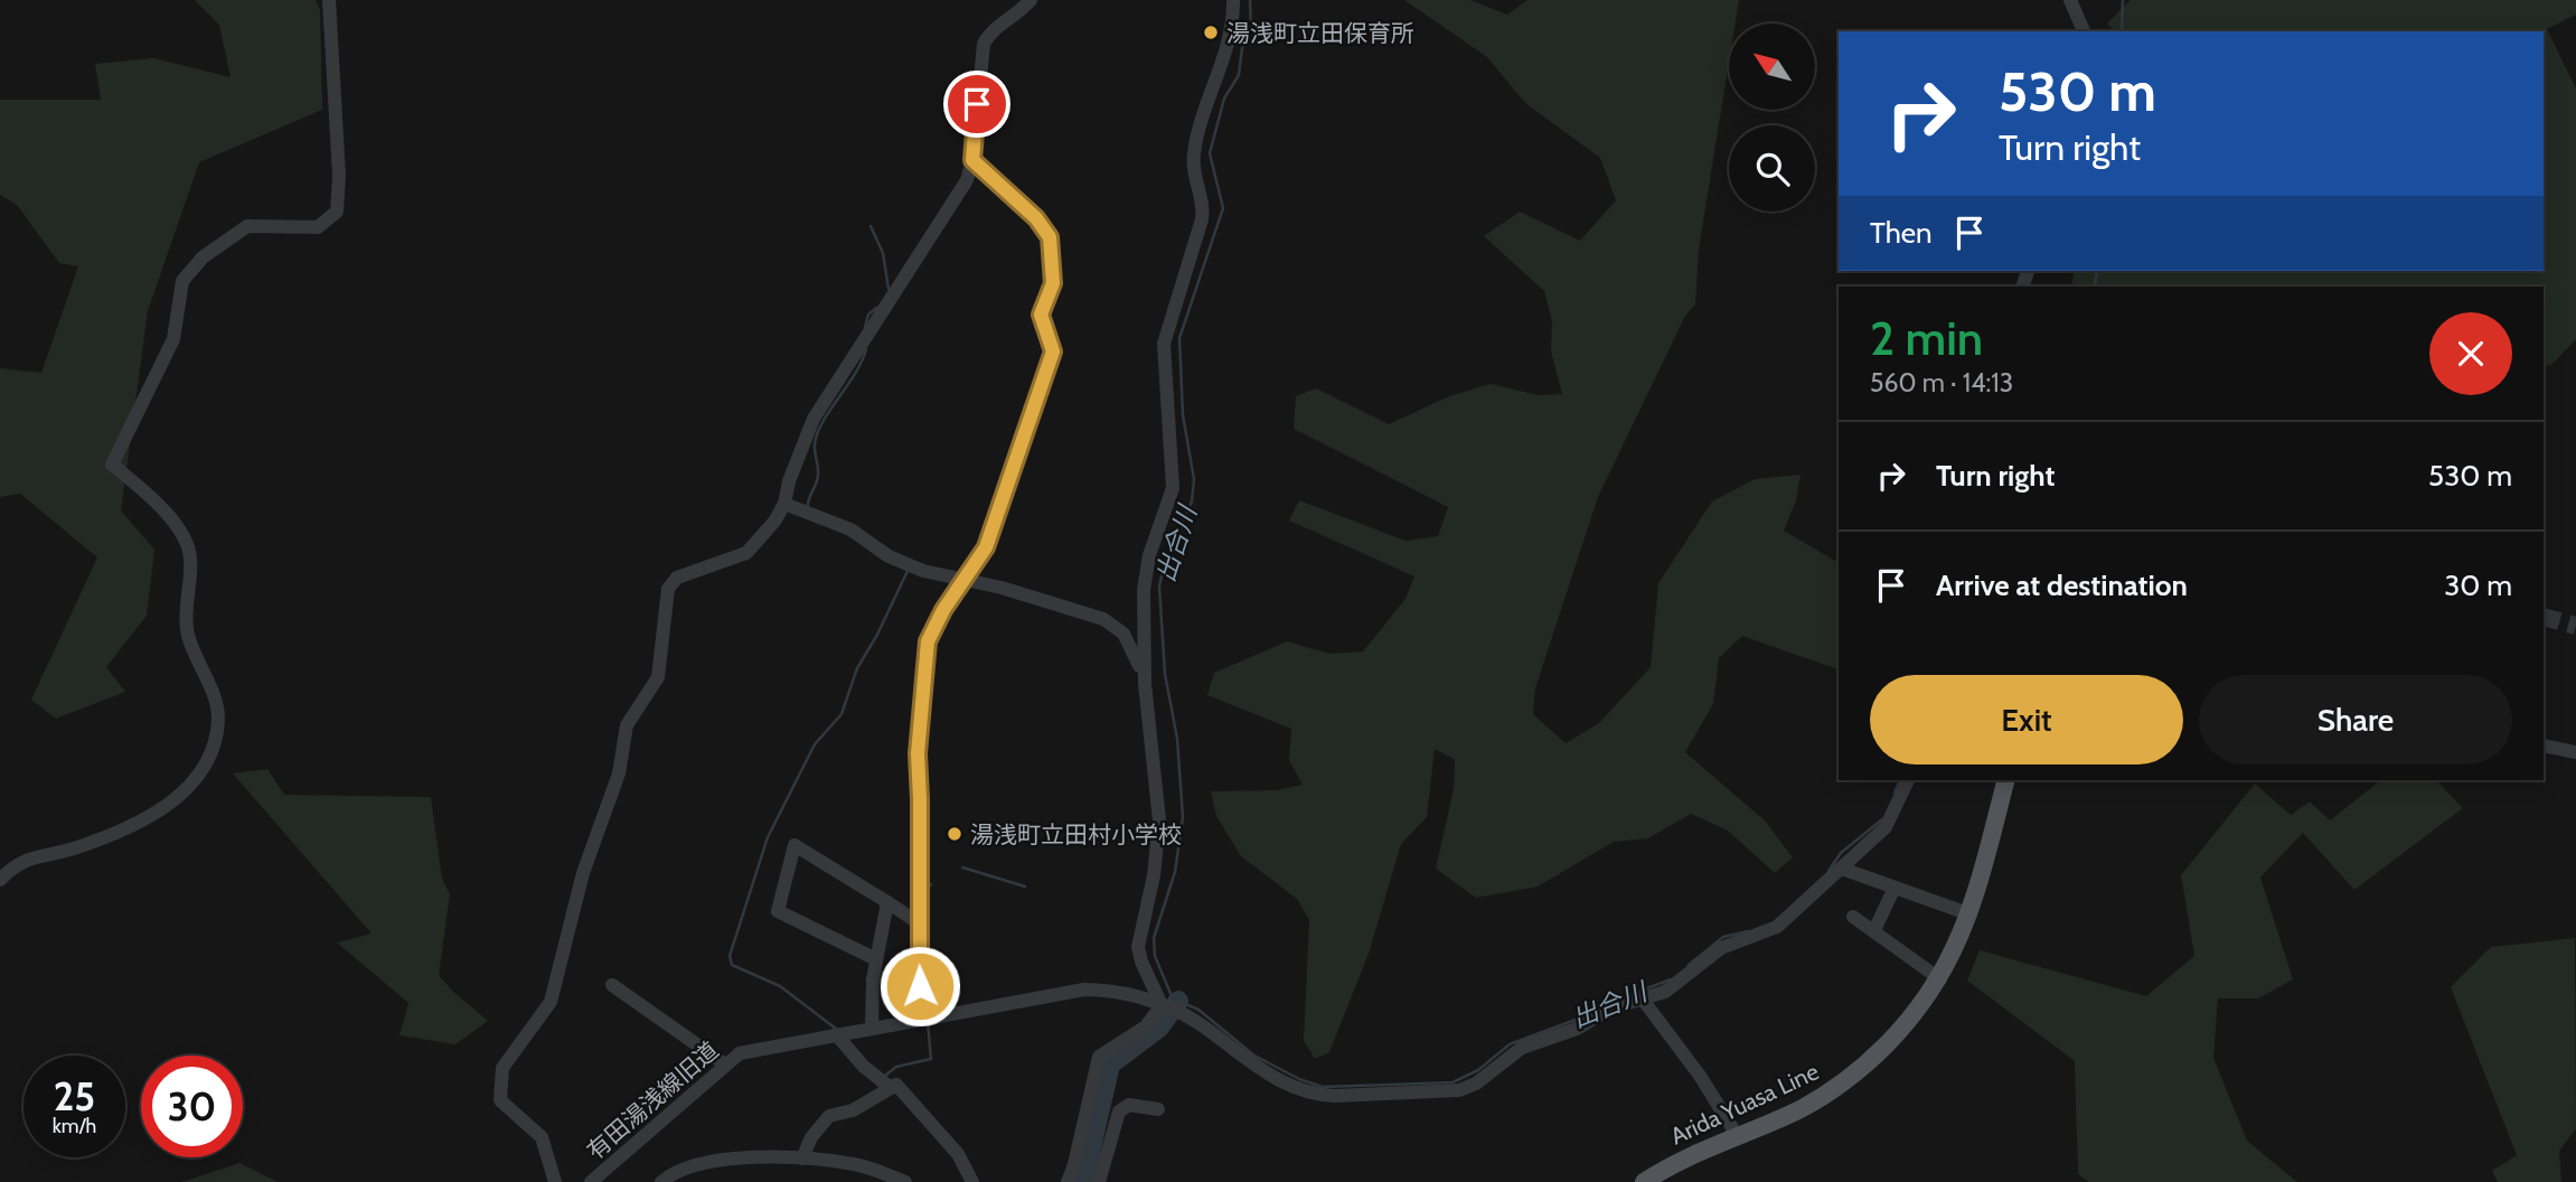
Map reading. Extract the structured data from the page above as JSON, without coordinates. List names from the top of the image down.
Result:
{
  "streets": {
    "main road": ["Arida Yuasa Line"],
    "street": ["有田湯浅線旧道"]
  },
  "water": ["出合川"],
  "places": ["湯浅町立田保育所", "湯浅町立田村小学校"],
  "north": "top left",
  "page": {
    "turn": ["530 m", "Turn right"],
    "then": "Then",
    "heading": ["2 min", "560 m · 14:13"],
    "list": [
      {
        "name": "Turn right",
        "value": "530 m"
      },
      {
        "name": "Arrive at destination",
        "value": "30 m"
      }
    ],
    "buttons": ["Exit", "Share"],
    "speed": "25 km/h",
    "limit": "30"
  }
}
